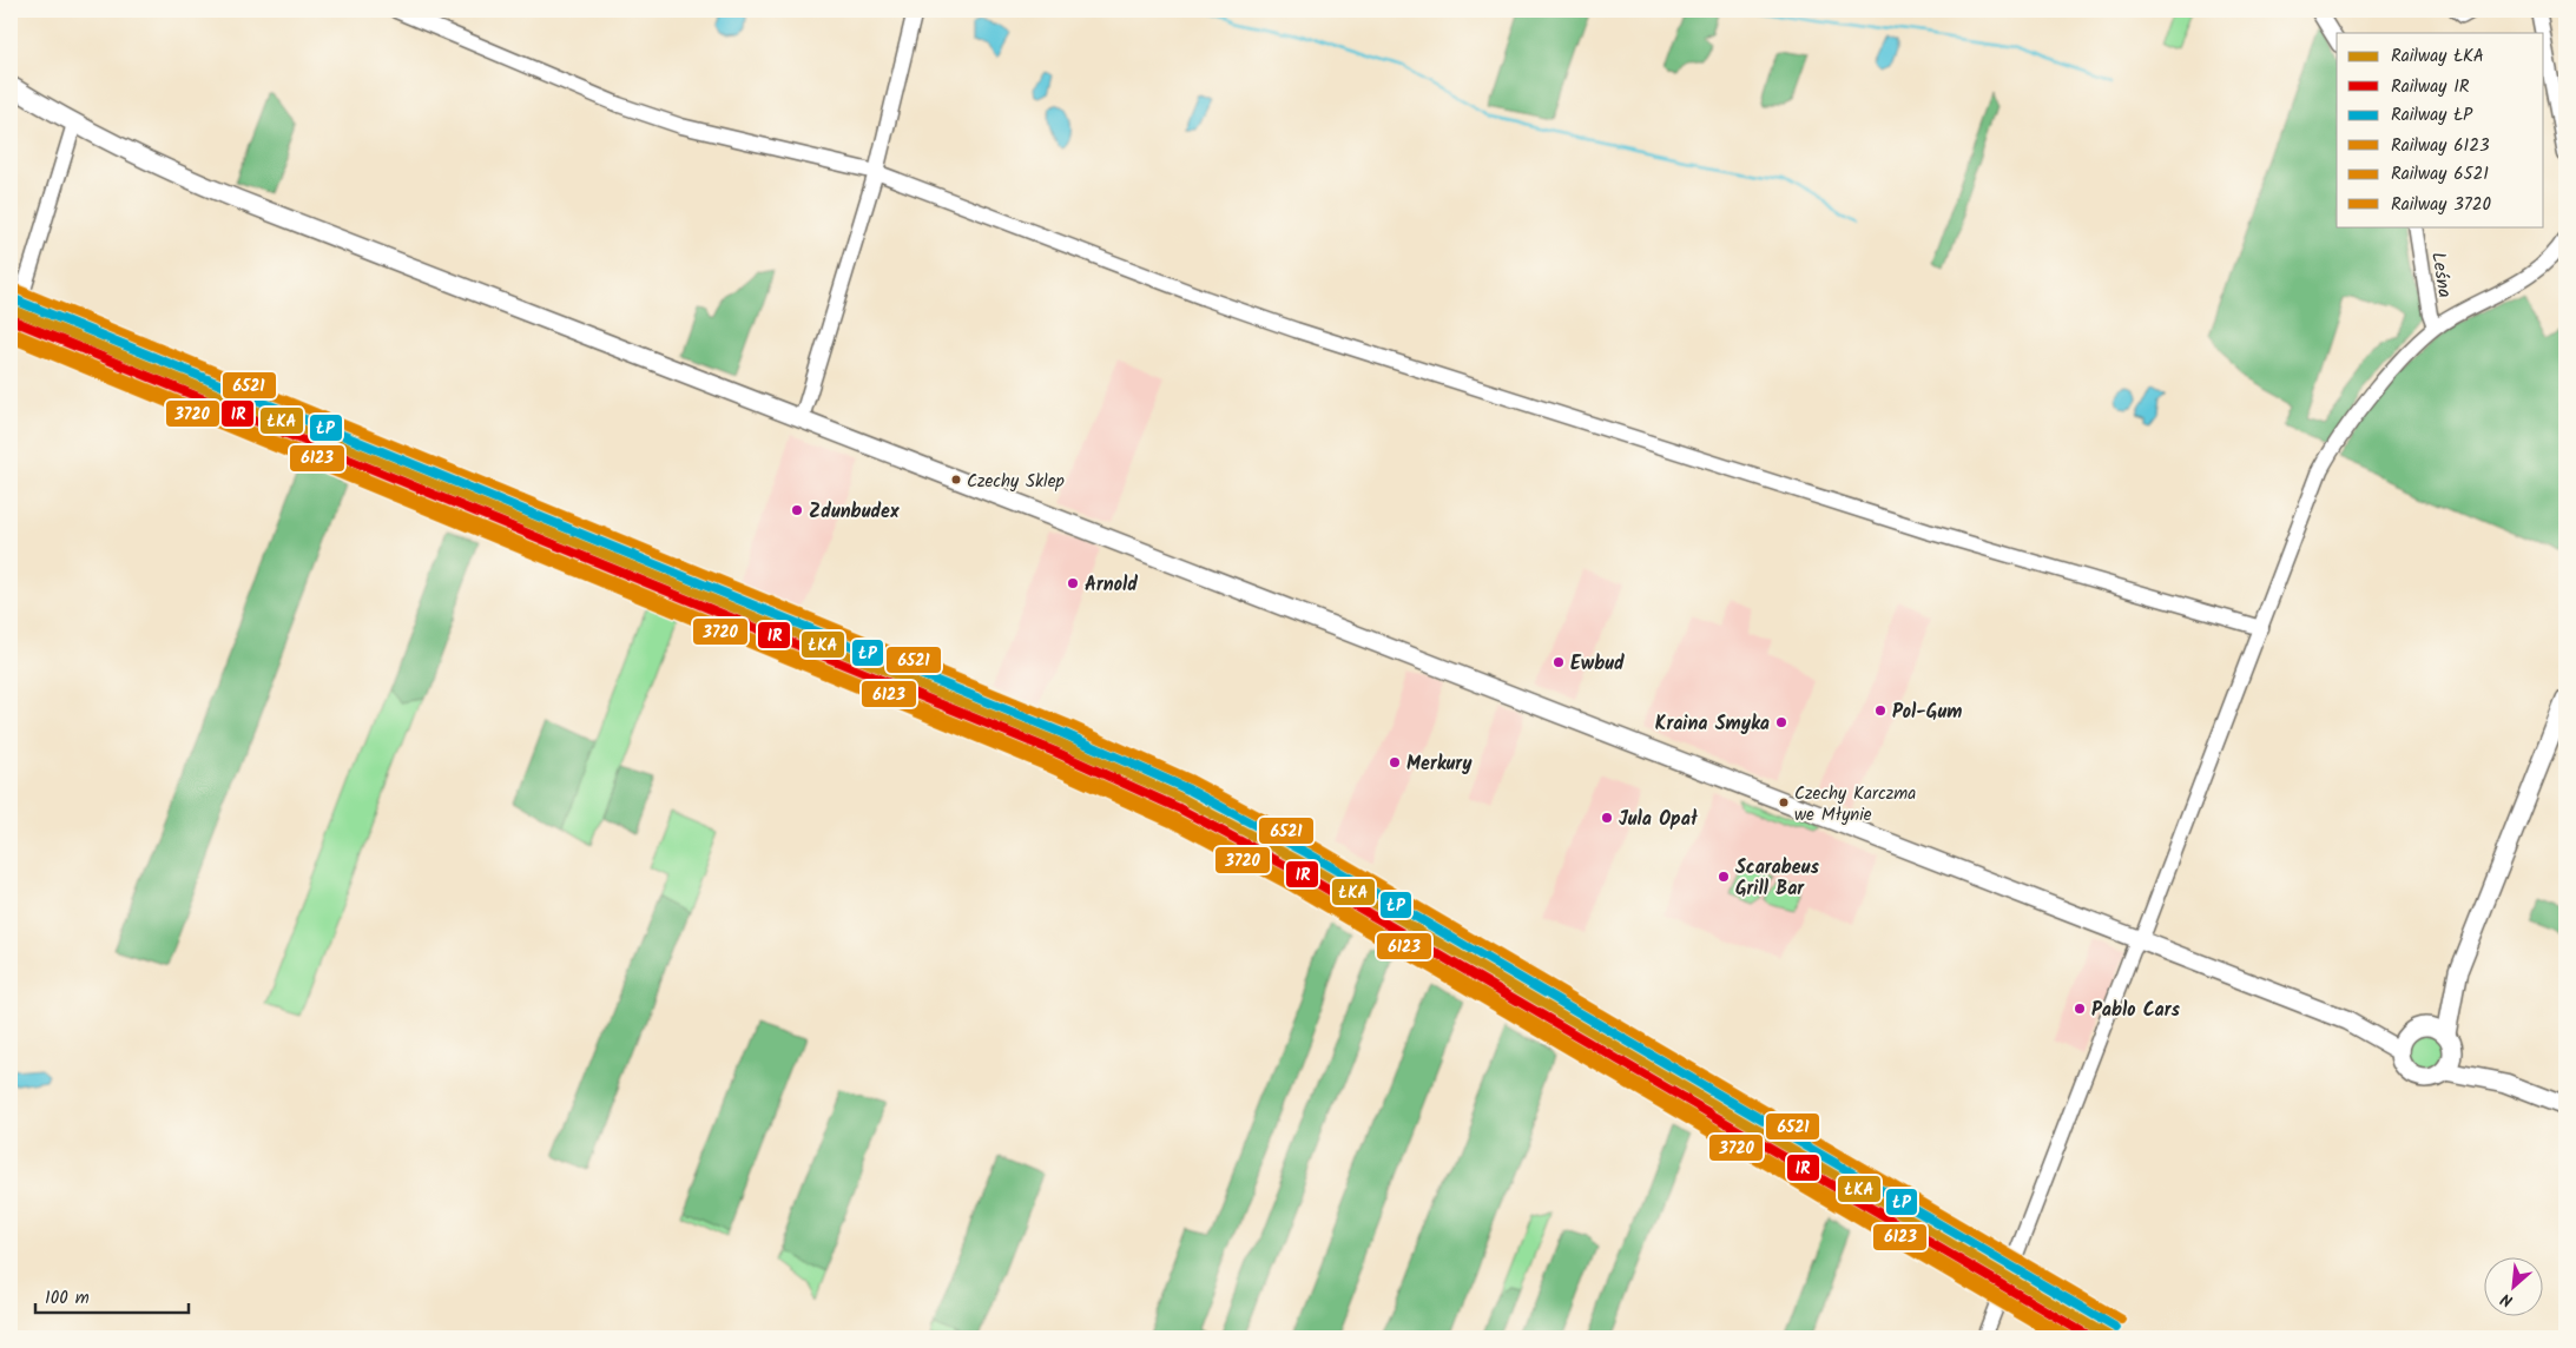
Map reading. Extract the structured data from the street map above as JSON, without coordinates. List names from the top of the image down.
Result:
{
  "streets": {
    "street": ["Leśna"]
  },
  "places": [
    "Czechy Sklep",
    "Zdunbudex",
    "Arnold",
    "Ewbud",
    "Pol-Gum",
    "Kraina Smyka",
    "Merkury",
    "Czechy Karczma we Młynie",
    "Jula Opał",
    "Scarabeus Grill Bar",
    "Pablo Cars"
  ],
  "lines": [
    "rail line 6521",
    "rail line ŁP",
    "rail line ŁKA",
    "rail line IR",
    "rail line 6123",
    "rail line 3720"
  ],
  "legend": [
    "Railway ŁKA",
    "Railway IR",
    "Railway ŁP",
    "Railway 6123",
    "Railway 6521",
    "Railway 3720"
  ],
  "scale_bar": "100 m",
  "north": "bottom left"
}
